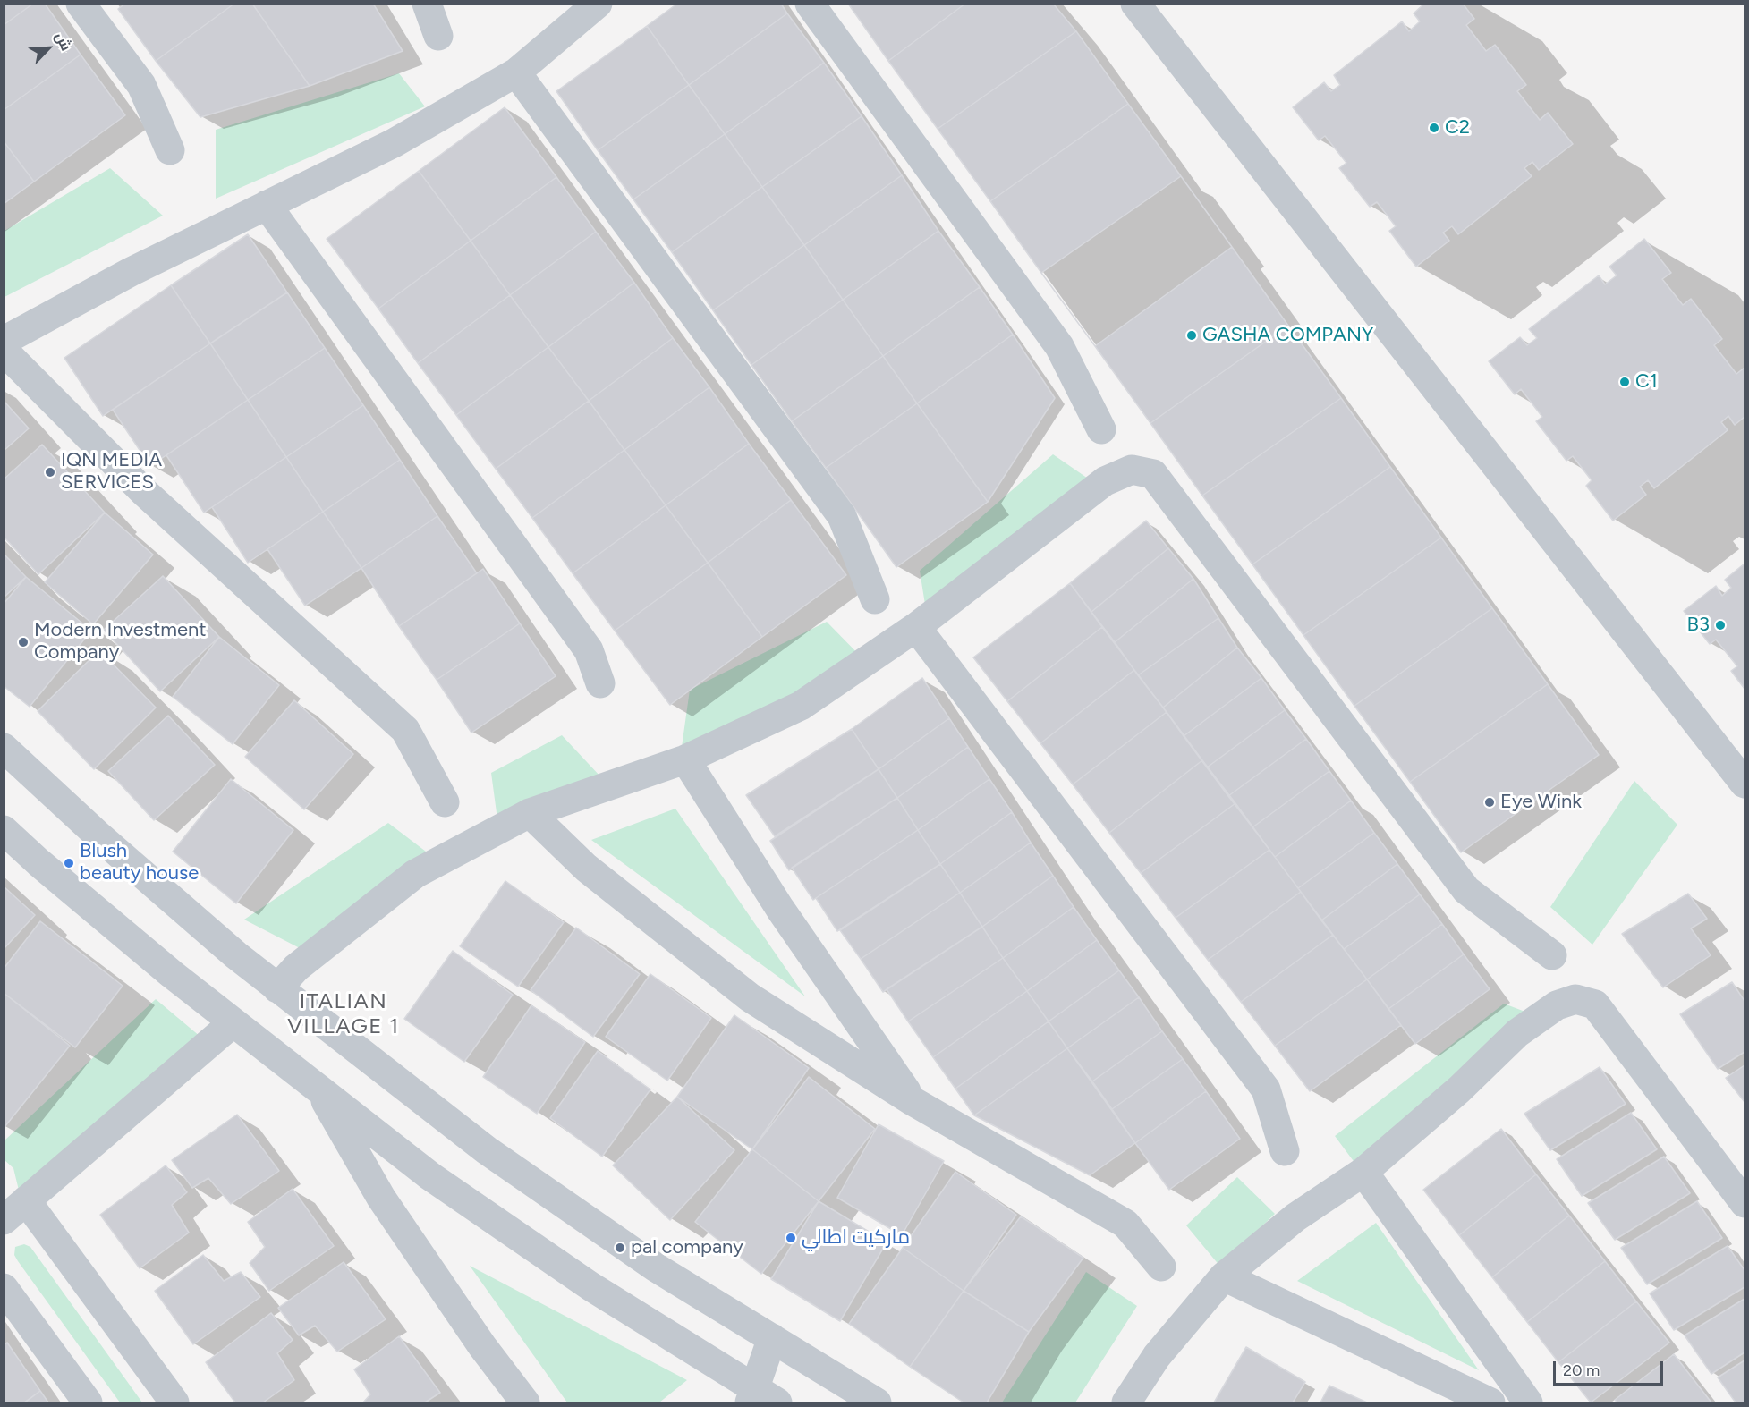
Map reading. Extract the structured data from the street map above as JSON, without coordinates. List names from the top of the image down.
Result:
{
  "districts": ["ITALIAN VILLAGE 1"],
  "places": [
    "C2",
    "GASHA COMPANY",
    "C1",
    "IQN MEDIA SERVICES",
    "B3",
    "Modern Investment Company",
    "Eye Wink",
    "Blush beauty house",
    "ماركيت اطالي",
    "pal company"
  ],
  "scale_bar": "20 m",
  "north": "top right"
}
